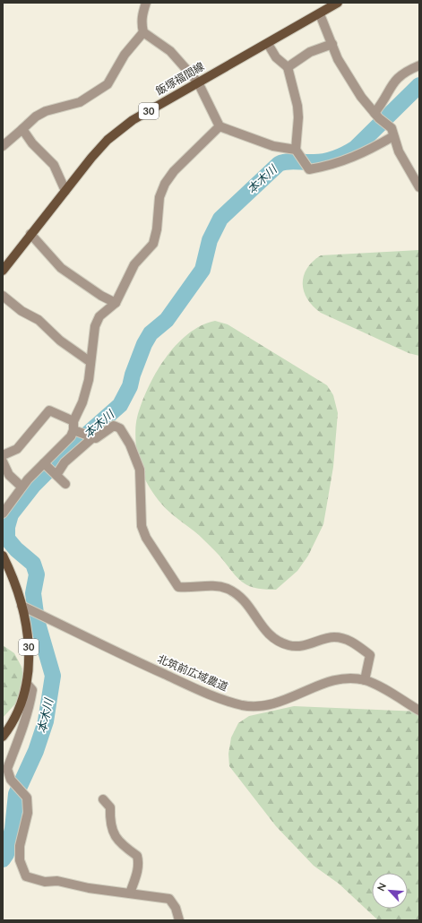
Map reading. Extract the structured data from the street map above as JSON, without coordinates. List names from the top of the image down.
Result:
{
  "streets": {
    "main road": ["飯塚福間線", "30"],
    "street": ["北筑前広域農道"]
  },
  "crossings": [
    ["30", "北筑前広域農道"]
  ],
  "water": ["本木川"],
  "north": "top left"
}
